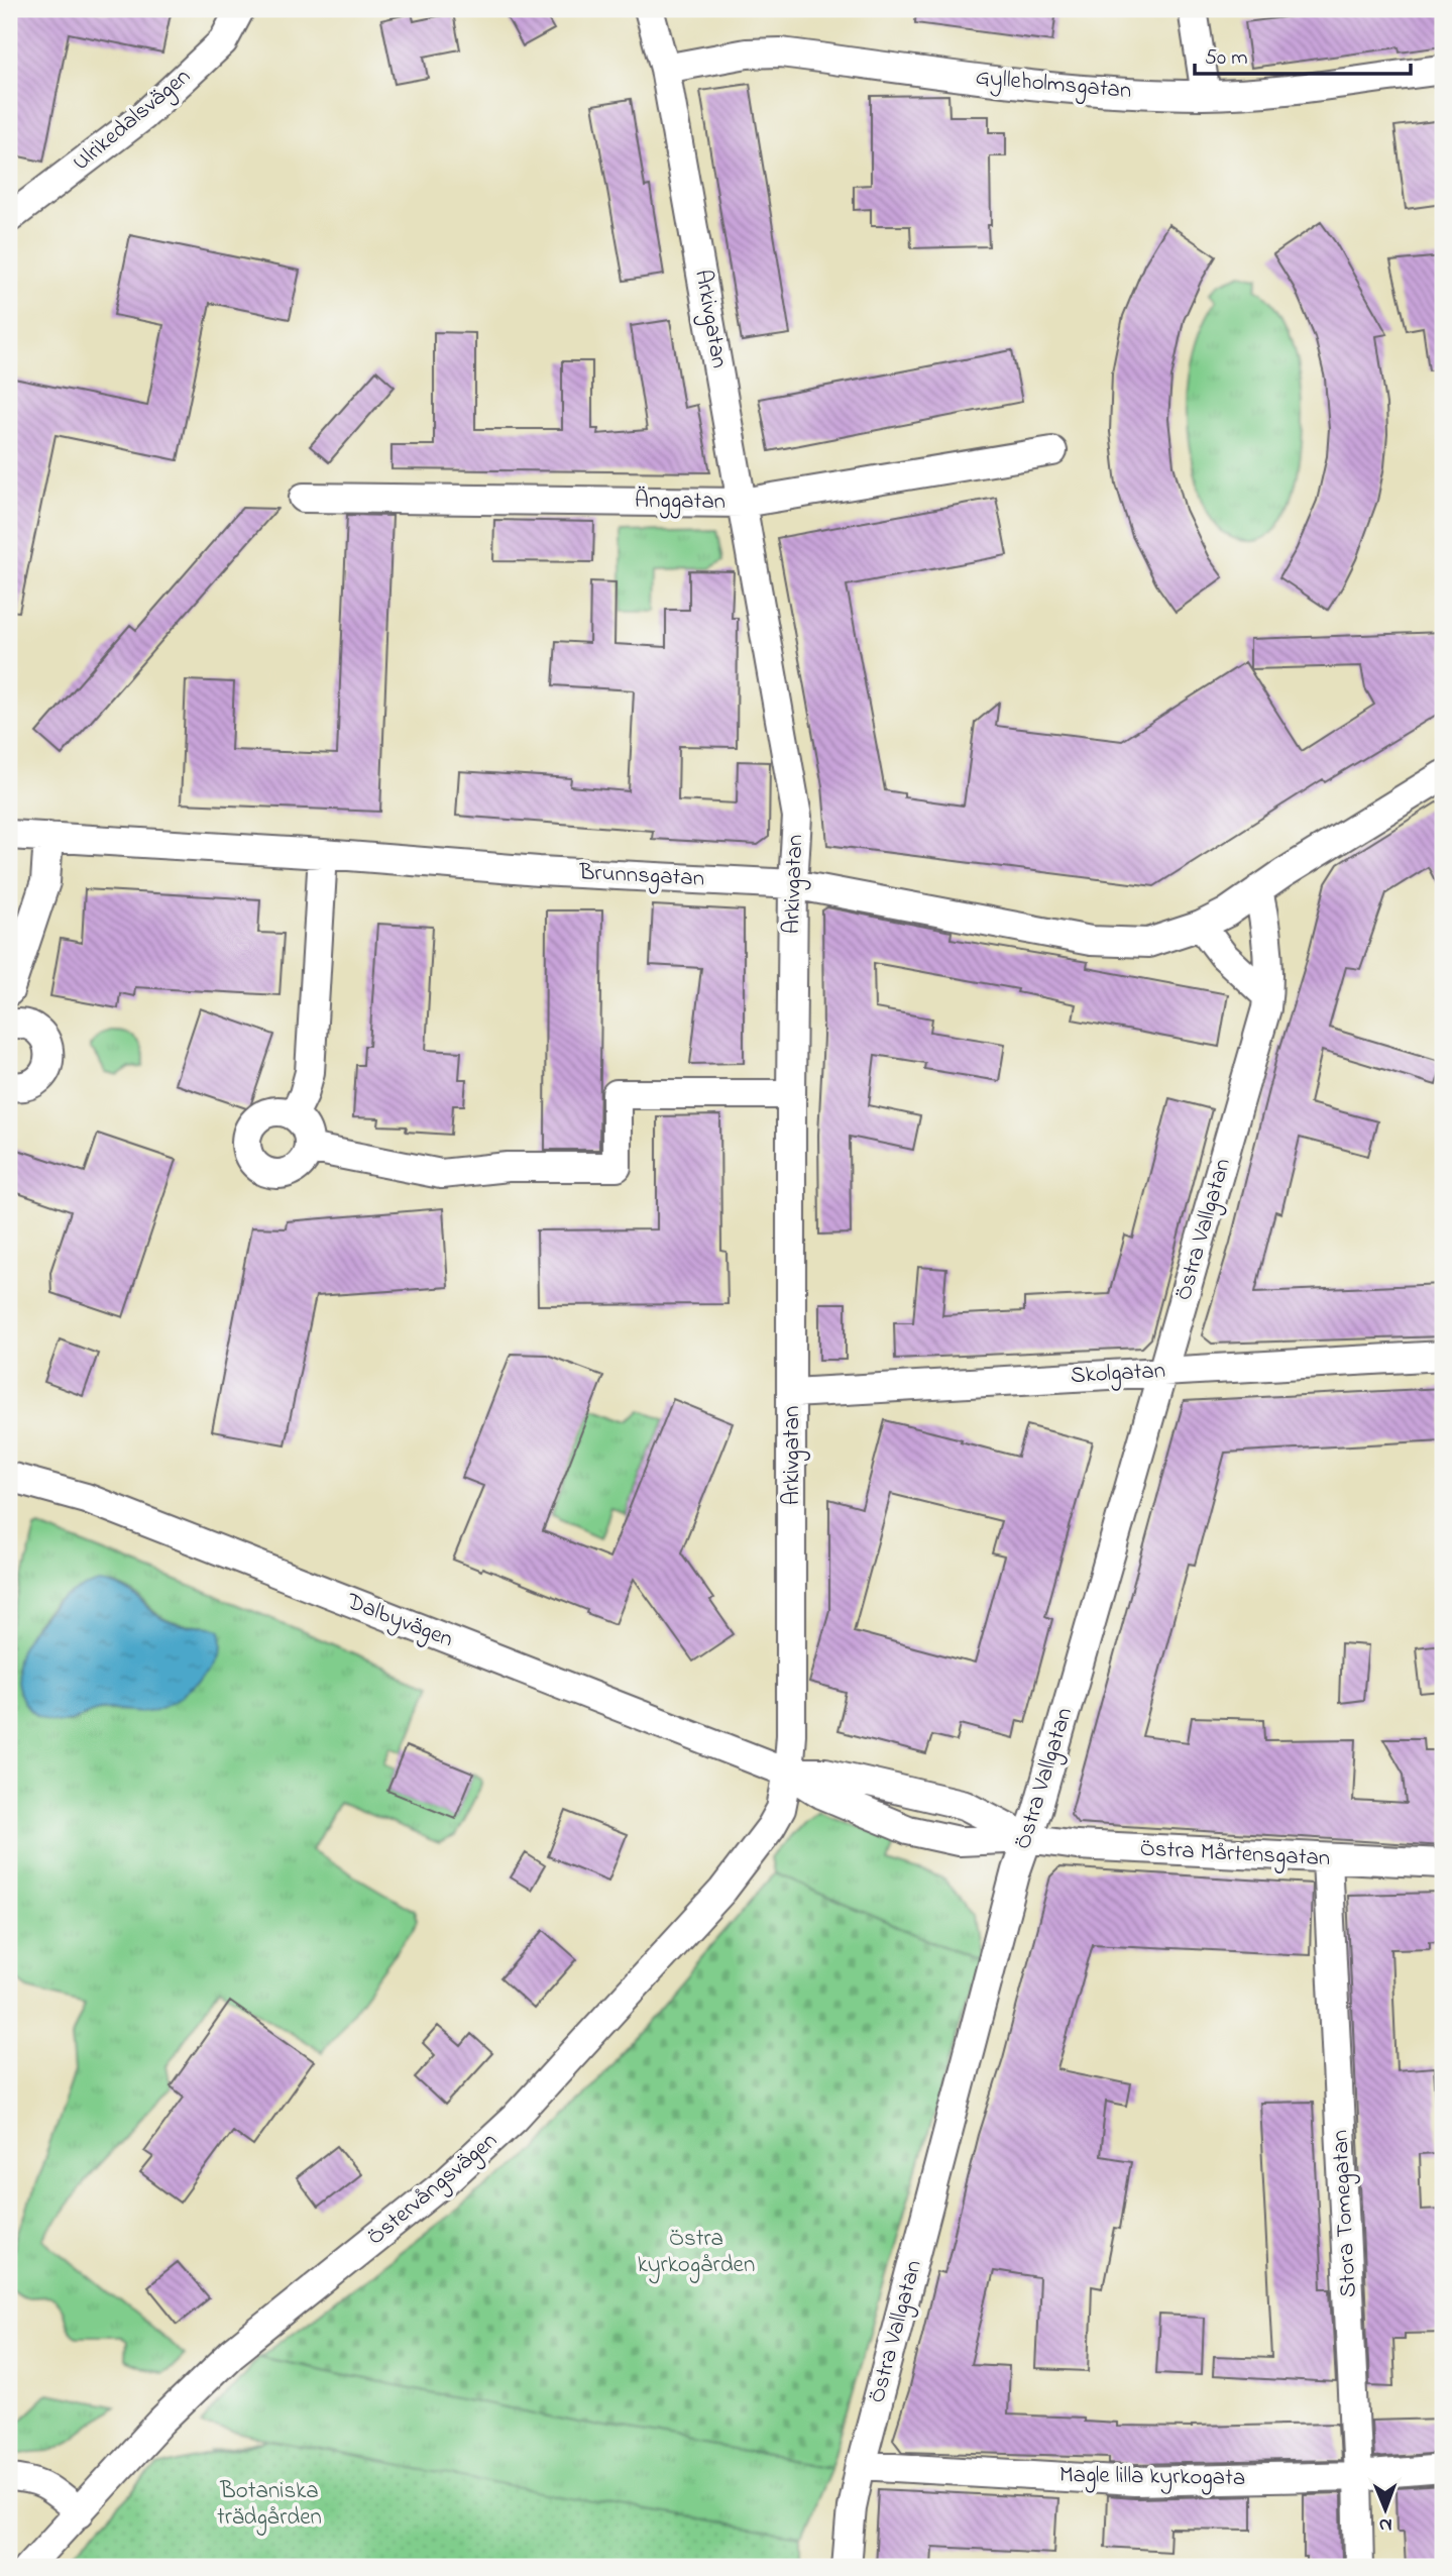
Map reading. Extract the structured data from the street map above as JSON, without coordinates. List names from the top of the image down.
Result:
{
  "streets": {
    "street": [
      "Gylleholmsgatan",
      "Ulrikedalsvägen",
      "Arkivgatan",
      "Änggatan",
      "Brunnsgatan",
      "Östra Vallgatan",
      "Skolgatan",
      "Dalbyvägen",
      "Östra Mårtensgatan",
      "Östervångsvägen",
      "Stora Tomegatan",
      "Magle lilla kyrkogata"
    ]
  },
  "crossings": [
    ["Gylleholmsgatan", "Arkivgatan"],
    ["Arkivgatan", "Änggatan"],
    ["Arkivgatan", "Brunnsgatan"],
    ["Arkivgatan", "Skolgatan"],
    ["Arkivgatan", "Dalbyvägen"],
    ["Arkivgatan", "Östervångsvägen"],
    ["Brunnsgatan", "Östra Vallgatan"],
    ["Östra Vallgatan", "Skolgatan"],
    ["Östra Vallgatan", "Dalbyvägen"],
    ["Östra Vallgatan", "Östra Mårtensgatan"],
    ["Östra Vallgatan", "Magle lilla kyrkogata"],
    ["Dalbyvägen", "Östra Mårtensgatan"],
    ["Dalbyvägen", "Östervångsvägen"],
    ["Östra Mårtensgatan", "Stora Tomegatan"],
    ["Stora Tomegatan", "Magle lilla kyrkogata"]
  ],
  "parks": ["Östra kyrkogården", "Botaniska trädgården"],
  "scale_bar": "50 m",
  "north": "bottom"
}
